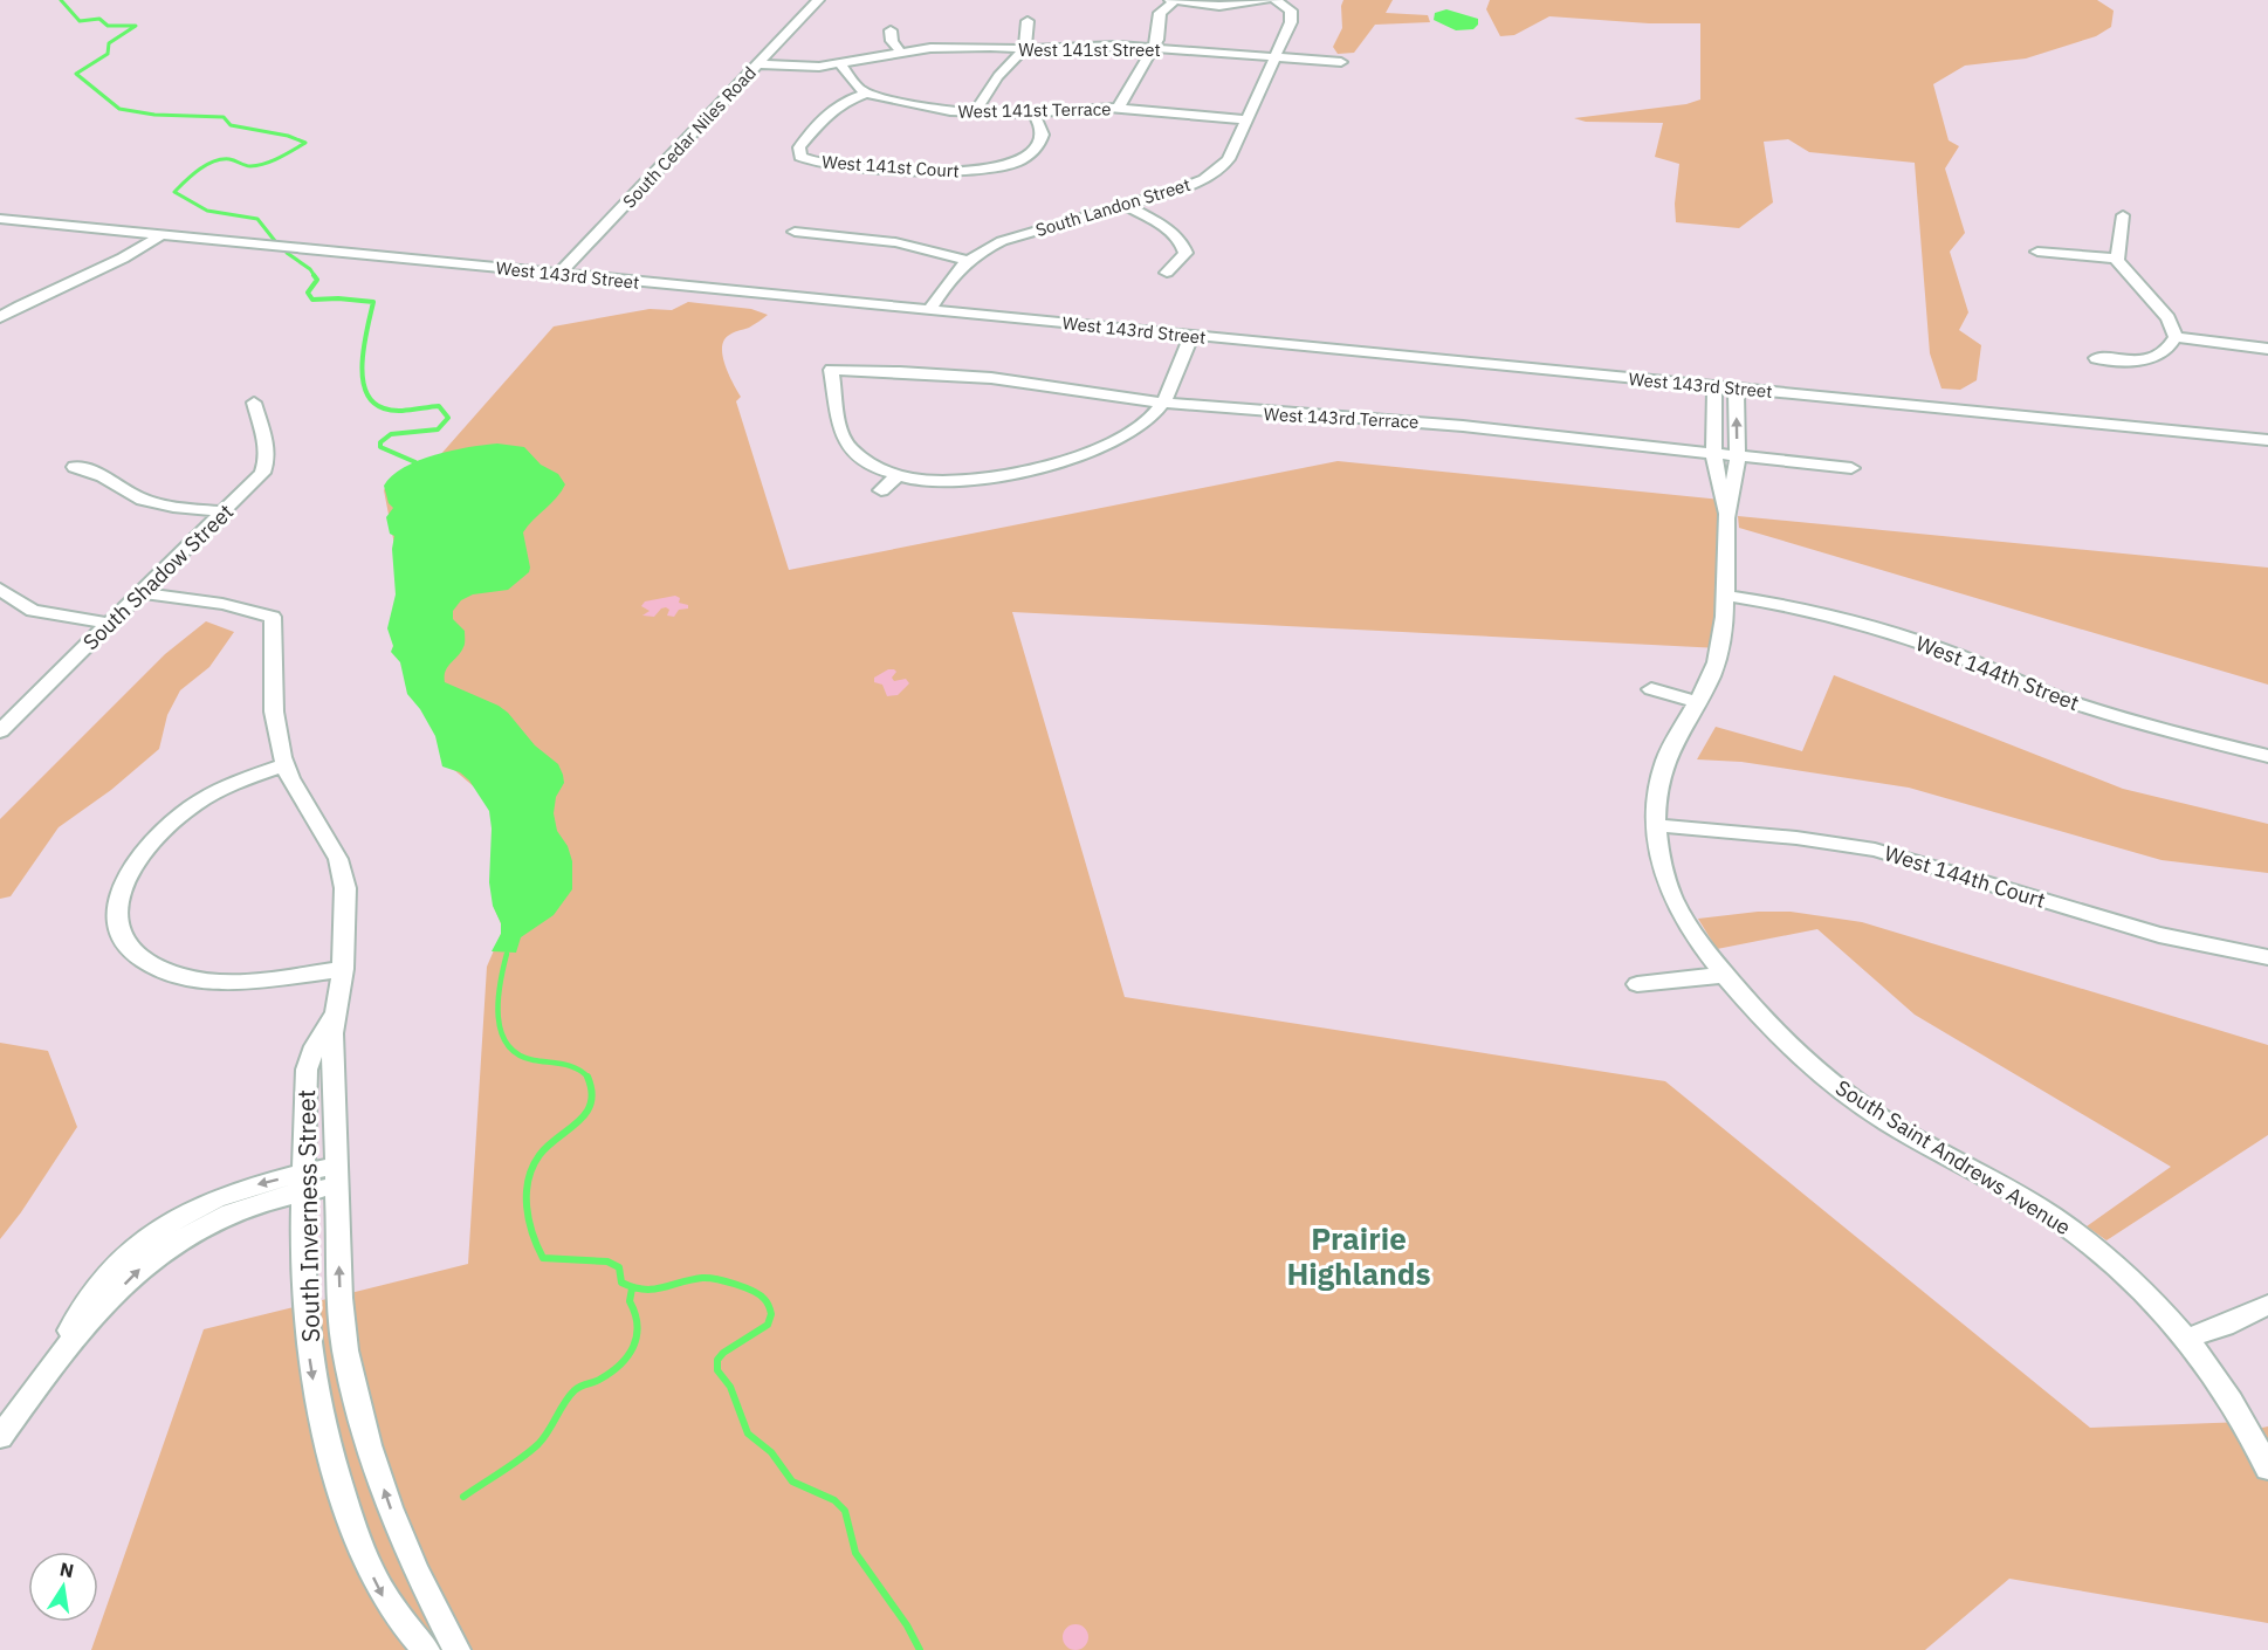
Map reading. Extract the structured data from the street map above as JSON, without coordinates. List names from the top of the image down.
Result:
{
  "streets": {
    "street": [
      "West 141st Street",
      "West 141st Terrace",
      "South Cedar Niles Road",
      "West 141st Court",
      "South Landon Street",
      "West 143rd Street",
      "West 143rd Terrace",
      "South Shadow Street",
      "West 144th Street",
      "West 144th Court",
      "South Saint Andrews Avenue",
      "South Inverness Street"
    ]
  },
  "crossings": [
    ["West 141st Street", "South Cedar Niles Road"],
    ["West 141st Street", "South Landon Street"],
    ["West 141st Terrace", "West 141st Court"],
    ["West 141st Terrace", "South Landon Street"],
    ["South Cedar Niles Road", "West 143rd Street"],
    ["South Landon Street", "West 143rd Street"],
    ["West 143rd Street", "South Saint Andrews Avenue"],
    ["West 143rd Terrace", "South Saint Andrews Avenue"],
    ["South Shadow Street", "South Inverness Street"],
    ["West 144th Street", "South Saint Andrews Avenue"],
    ["West 144th Court", "South Saint Andrews Avenue"]
  ],
  "districts": ["Prairie Highlands"],
  "north": "top"
}
